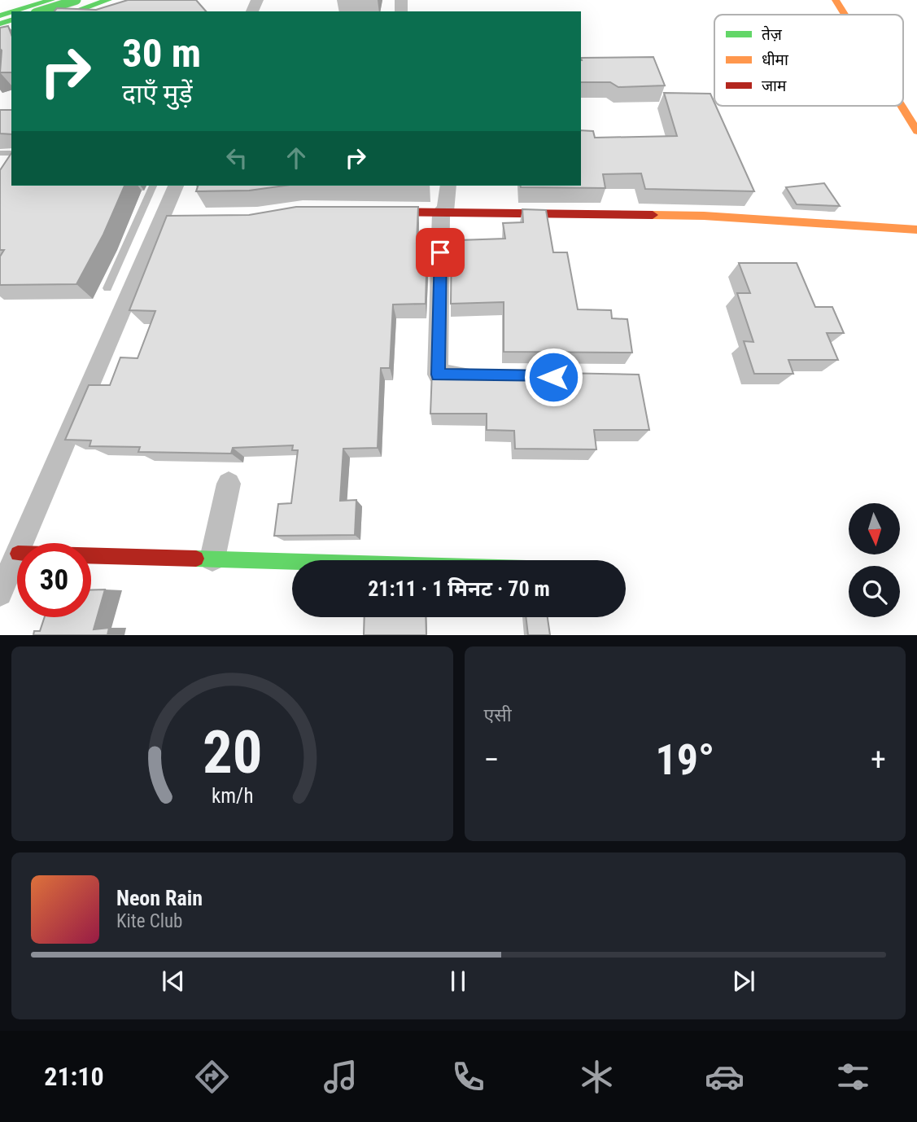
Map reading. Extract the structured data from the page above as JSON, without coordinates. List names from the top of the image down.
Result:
{
  "legend": ["तेज़", "धीमा", "जाम"],
  "north": "bottom",
  "page": {
    "turn": ["30 m", "दाएँ मुड़ें"],
    "limit": "30",
    "trip": "21:11 · 1 मिनट · 70 m",
    "tile": "एसी",
    "heat": ["−", "19°", "+"],
    "song": ["Neon Rain", "Kite Club"],
    "tabs": "21:10",
    "gauge": ["20", "km/h"]
  }
}
